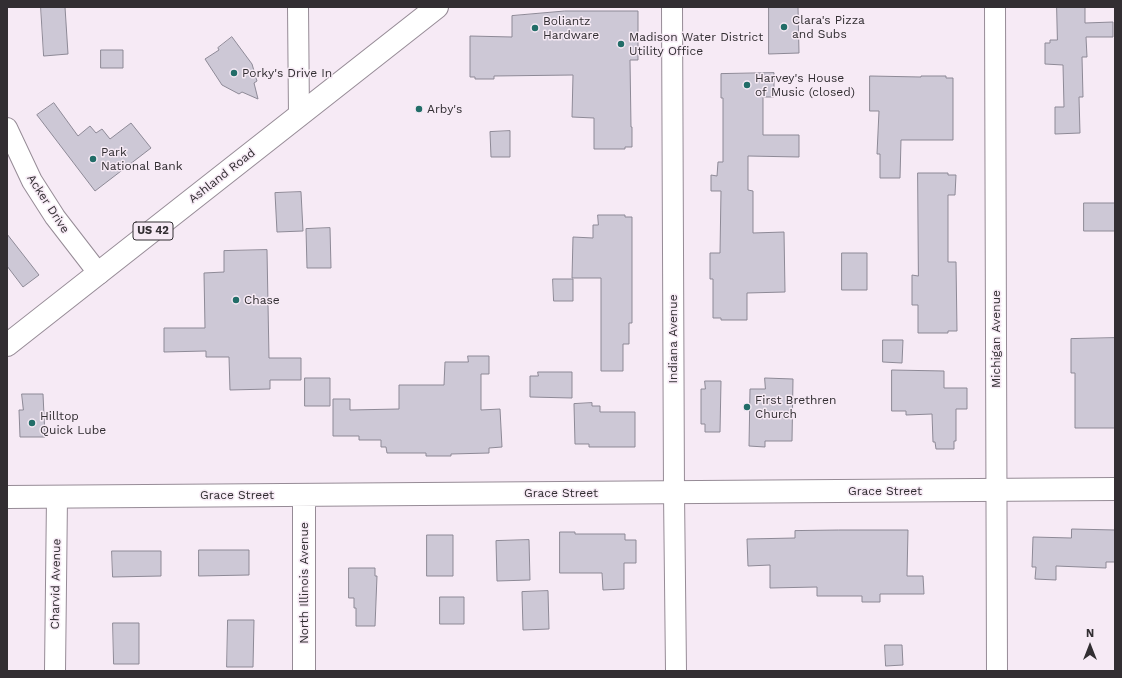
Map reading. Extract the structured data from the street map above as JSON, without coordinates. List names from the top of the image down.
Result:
{
  "streets": {
    "street": [
      "Ashland Road",
      "Acker Drive",
      "US 42",
      "Indiana Avenue",
      "Michigan Avenue",
      "Grace Street",
      "North Illinois Avenue",
      "Charvid Avenue"
    ]
  },
  "crossings": [
    ["Ashland Road", "Acker Drive"],
    ["Indiana Avenue", "Grace Street"],
    ["Michigan Avenue", "Grace Street"],
    ["Grace Street", "North Illinois Avenue"],
    ["Grace Street", "Charvid Avenue"]
  ],
  "places": [
    "Clara's Pizza and Subs",
    "Boliantz Hardware",
    "Madison Water District Utility Office",
    "Porky's Drive In",
    "Harvey's House of Music (closed)",
    "Arby's",
    "Park National Bank",
    "Chase",
    "First Brethren Church",
    "Hilltop Quick Lube"
  ],
  "north": "top"
}
